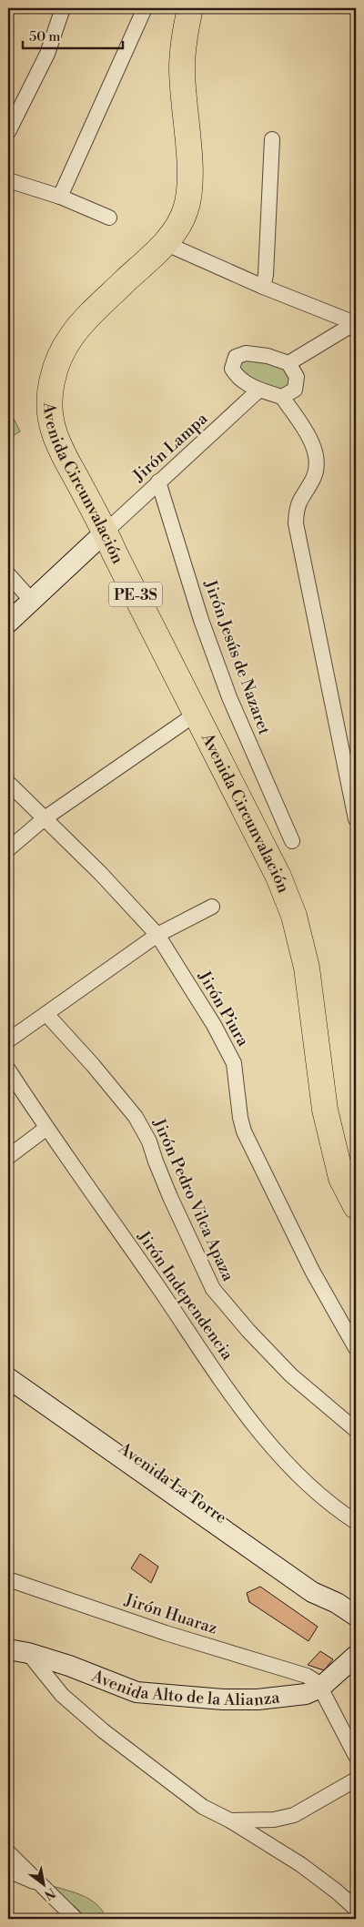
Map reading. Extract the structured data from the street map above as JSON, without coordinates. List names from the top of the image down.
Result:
{
  "streets": {
    "highway": ["Avenida Circunvalación", "PE-3S"],
    "main road": ["Avenida La Torre", "Avenida Alto de la Alianza"],
    "street": [
      "Jirón Lampa",
      "Jirón Jesús de Nazaret",
      "Jirón Piura",
      "Jirón Pedro Vilca Apaza",
      "Jirón Independencia",
      "Jirón Huaraz"
    ]
  },
  "crossings": [
    ["Jirón Lampa", "Avenida Circunvalación"],
    ["Jirón Lampa", "Jirón Jesús de Nazaret"],
    ["Jirón Huaraz", "Avenida Alto de la Alianza"]
  ],
  "scale_bar": "50 m",
  "north": "bottom right"
}
